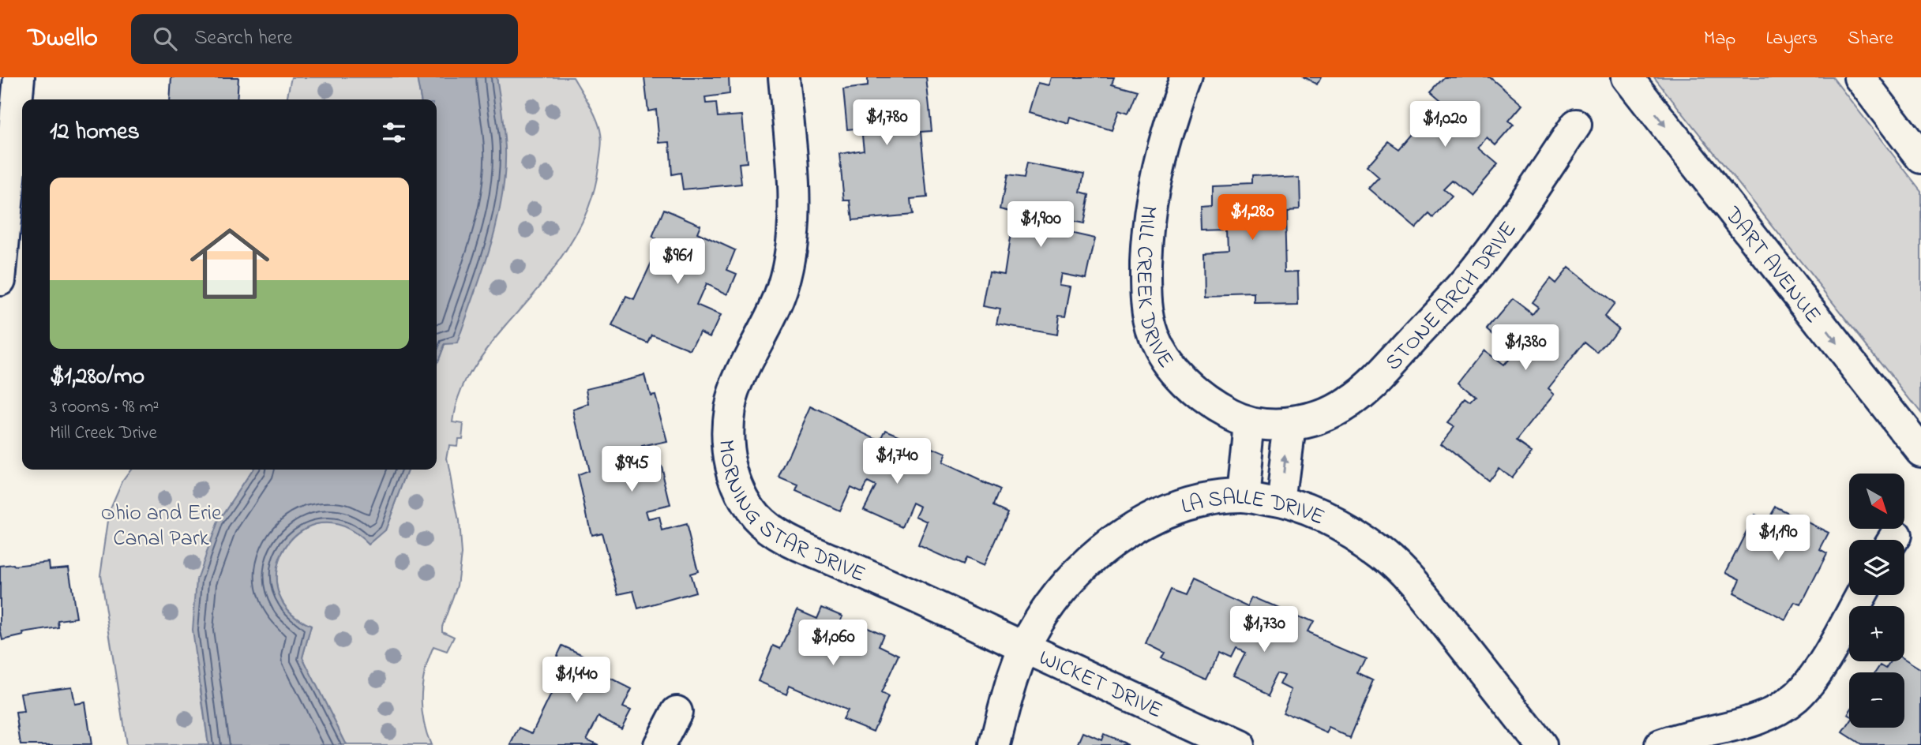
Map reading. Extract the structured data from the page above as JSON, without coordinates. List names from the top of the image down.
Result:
{
  "streets": {
    "main road": [
      "DART AVENUE",
      "MILL CREEK DRIVE",
      "STONE ARCH DRIVE",
      "MORNING STAR DRIVE",
      "LA SALLE DRIVE",
      "WICKET DRIVE"
    ]
  },
  "crossings": [
    ["MILL CREEK DRIVE", "STONE ARCH DRIVE"],
    ["MORNING STAR DRIVE", "LA SALLE DRIVE"],
    ["MORNING STAR DRIVE", "WICKET DRIVE"],
    ["LA SALLE DRIVE", "WICKET DRIVE"]
  ],
  "one_way": ["DART AVENUE"],
  "parks": ["Ohio and Erie Canal Park"],
  "north": "bottom right",
  "page": {
    "header": "Dwello",
    "search": "Search here",
    "nav": ["Map", "Layers", "Share"],
    "price": [
      "$1,780",
      "$1,020",
      "$1,280",
      "$1,900",
      "$961",
      "$1,380",
      "$1,740",
      "$945",
      "$1,190",
      "$1,730",
      "$1,060",
      "$1,440"
    ],
    "heading": "12 homes",
    "list": [
      {
        "name": "$1,280/mo",
        "note": "3 rooms · 98 m² · Mill Creek Drive"
      }
    ],
    "map_buttons": ["+", "−"]
  }
}
